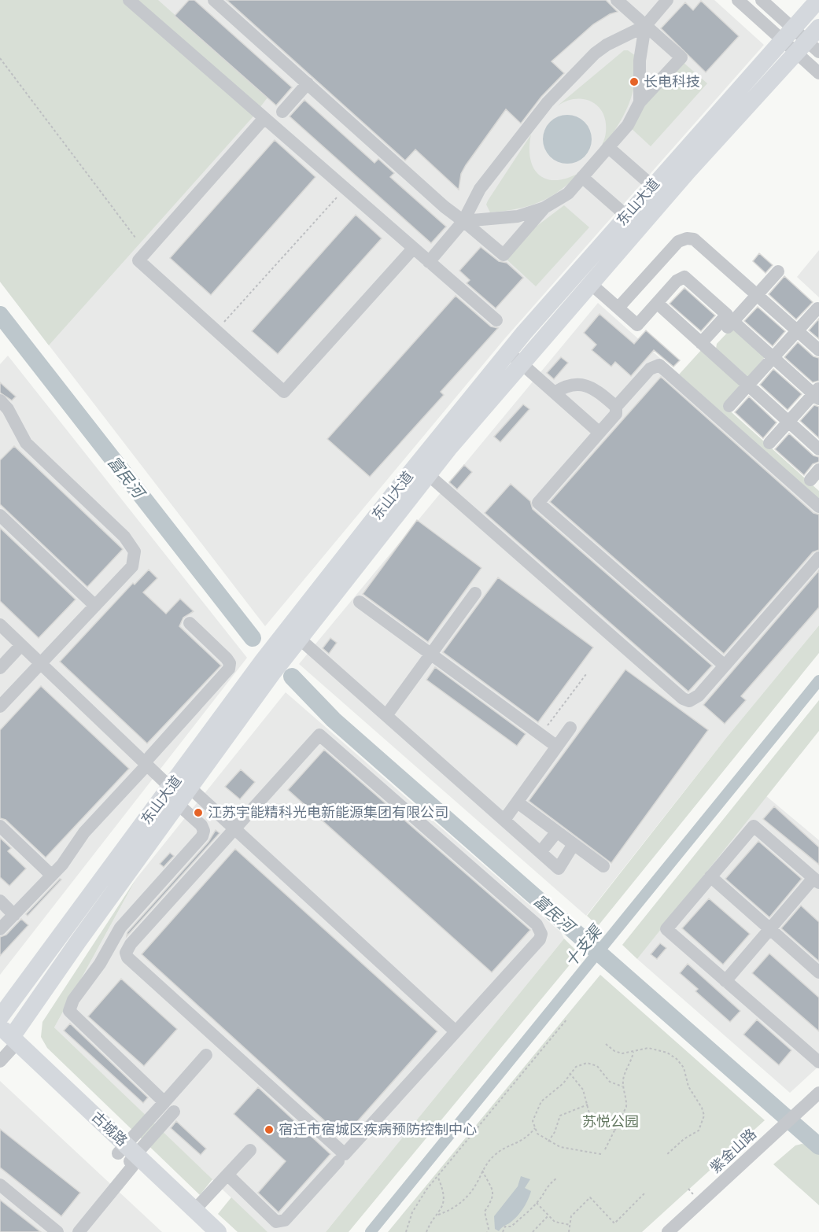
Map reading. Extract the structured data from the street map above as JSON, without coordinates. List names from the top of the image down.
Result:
{
  "streets": {
    "main road": ["东山大道", "古城路"],
    "street": ["紫金山路"]
  },
  "crossings": [
    ["东山大道", "古城路"]
  ],
  "water": ["富民河", "十支渠"],
  "parks": ["苏悦公园"],
  "places": ["长电科技", "江苏宇能精科光电新能源集团有限公司", "宿迁市宿城区疾病预防控制中心"]
}
